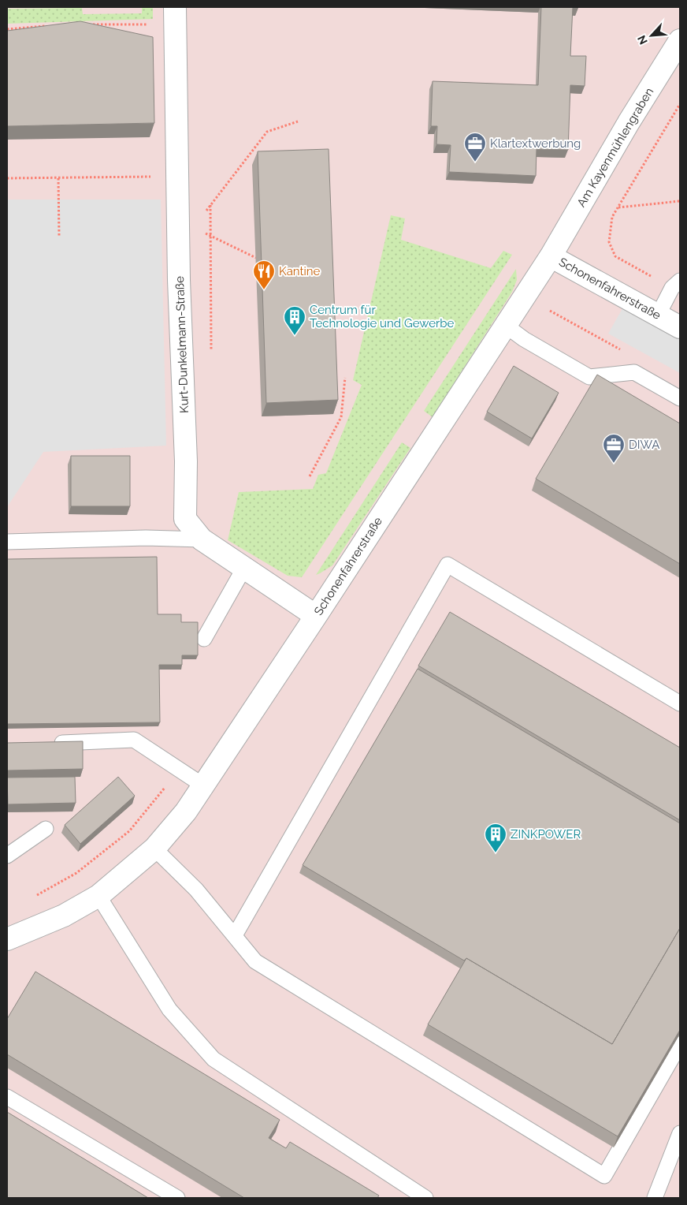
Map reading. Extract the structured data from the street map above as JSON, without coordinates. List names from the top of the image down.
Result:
{
  "streets": {
    "street": ["Am Kayenmühlengraben", "Schonenfahrerstraße", "Kurt-Dunkelmann-Straße"]
  },
  "crossings": [
    ["Am Kayenmühlengraben", "Schonenfahrerstraße"],
    ["Schonenfahrerstraße", "Kurt-Dunkelmann-Straße"]
  ],
  "places": {
    "office": ["Klartextwerbung", "DIWA"],
    "restaurant": ["Kantine"],
    "building": ["Centrum für Technologie und Gewerbe", "ZINKPOWER"]
  },
  "north": "bottom left"
}
